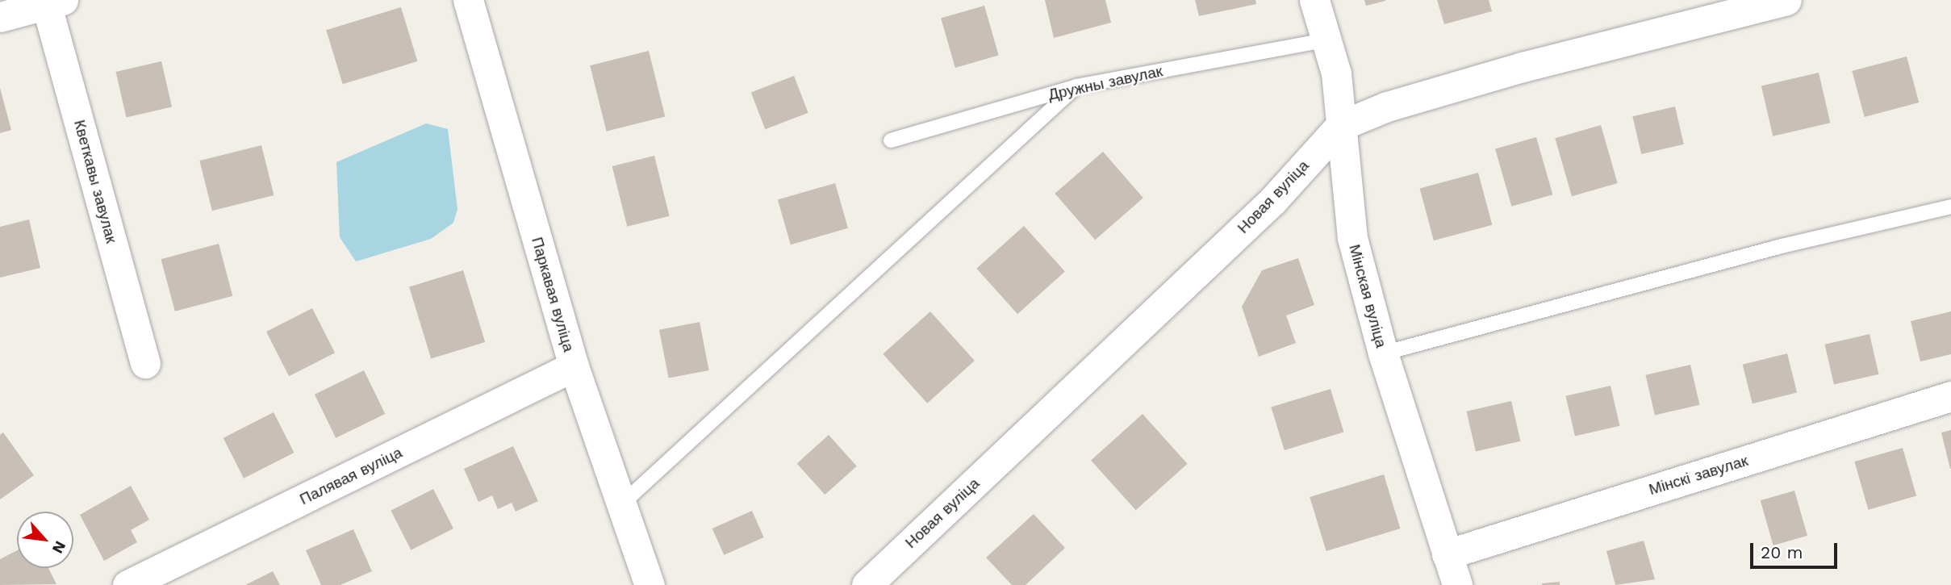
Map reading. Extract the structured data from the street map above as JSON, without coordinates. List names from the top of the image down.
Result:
{
  "streets": {
    "street": [
      "Кветкавы завулак",
      "Новая вуліца",
      "Паркавая вуліца",
      "Мінская вуліца",
      "Мінскі завулак",
      "Палявая вуліца"
    ],
    "lane": ["Дружны завулак"]
  },
  "crossings": [
    ["Дружны завулак", "Мінская вуліца"],
    ["Новая вуліца", "Мінская вуліца"],
    ["Паркавая вуліца", "Палявая вуліца"],
    ["Мінская вуліца", "Мінскі завулак"]
  ],
  "scale_bar": "20 m",
  "north": "bottom right"
}
